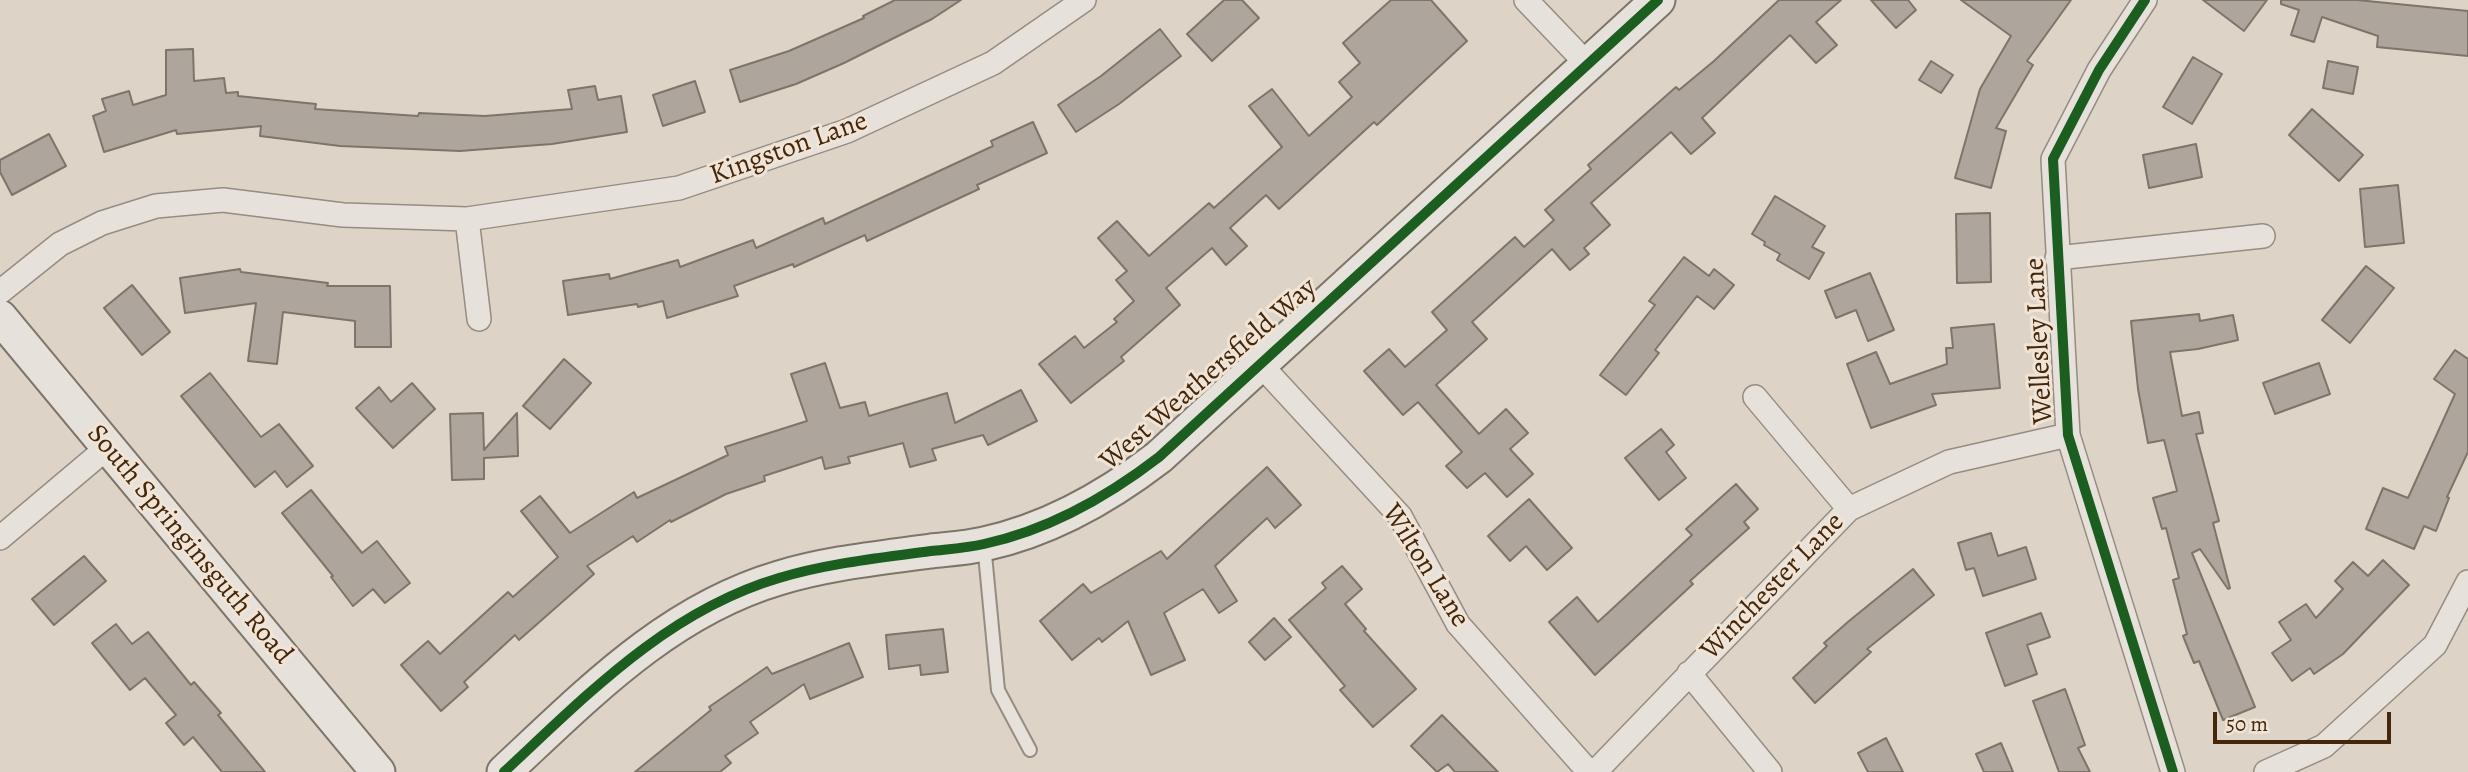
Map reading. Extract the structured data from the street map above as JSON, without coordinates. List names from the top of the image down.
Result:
{
  "streets": {
    "street": [
      "Kingston Lane",
      "Wellesley Lane",
      "West Weathersfield Way",
      "South Springinsguth Road",
      "Wilton Lane",
      "Winchester Lane"
    ]
  },
  "crossings": [
    ["Wellesley Lane", "Winchester Lane"],
    ["West Weathersfield Way", "Wilton Lane"]
  ],
  "scale_bar": "50 m"
}
